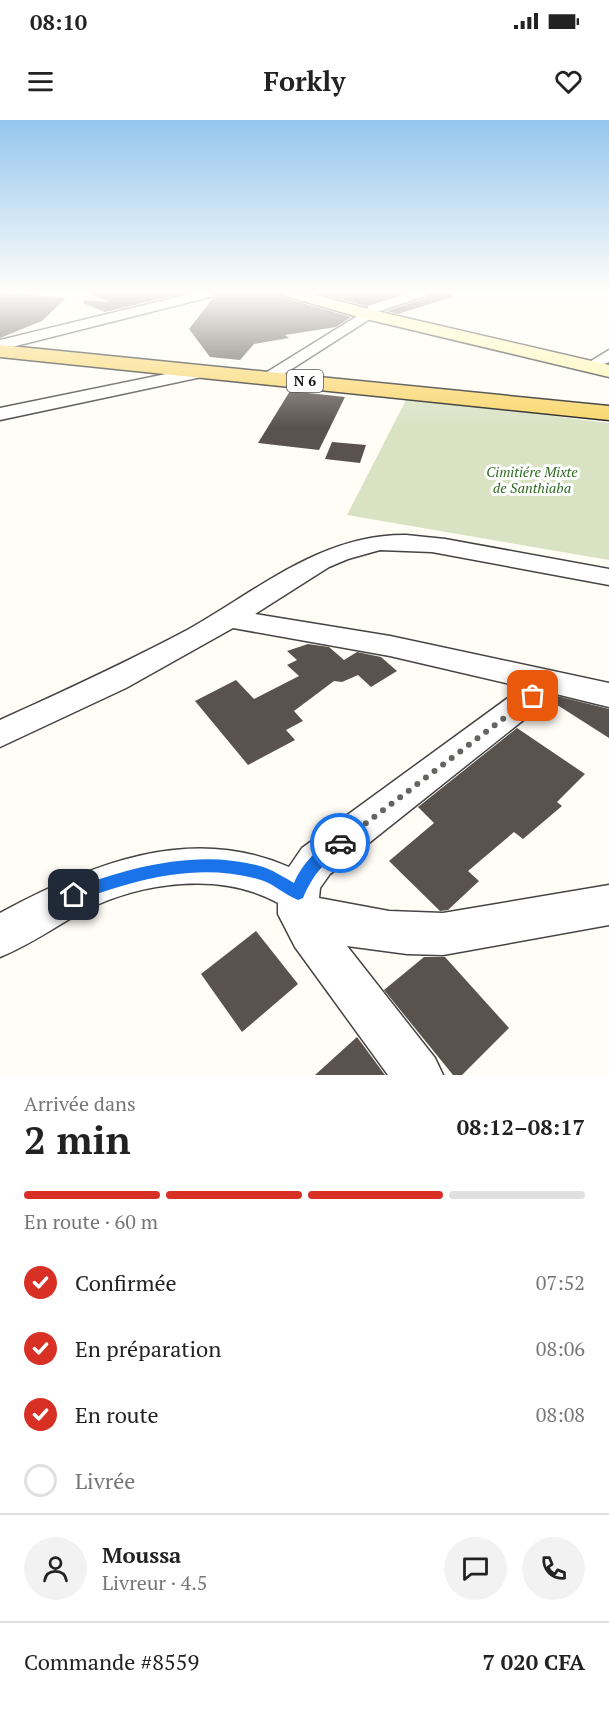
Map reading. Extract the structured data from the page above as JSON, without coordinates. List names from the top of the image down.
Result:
{
  "streets": {
    "main road": ["N 6"]
  },
  "parks": ["Cimitiére Mixte de Santhiaba"],
  "page": {
    "status": "08:10",
    "header": "Forkly",
    "heading": ["2 min", "Arrivée dans", "08:12–08:17"],
    "panel": [
      "Moussa",
      "Livreur · 4.5",
      "Commande #8559",
      "7 020 CFA"
    ],
    "bar": "En route · 60 m",
    "list": [
      ["Confirmée", "07:52"],
      ["En préparation", "08:06"],
      ["En route", "08:08"],
      "Livrée"
    ]
  }
}
